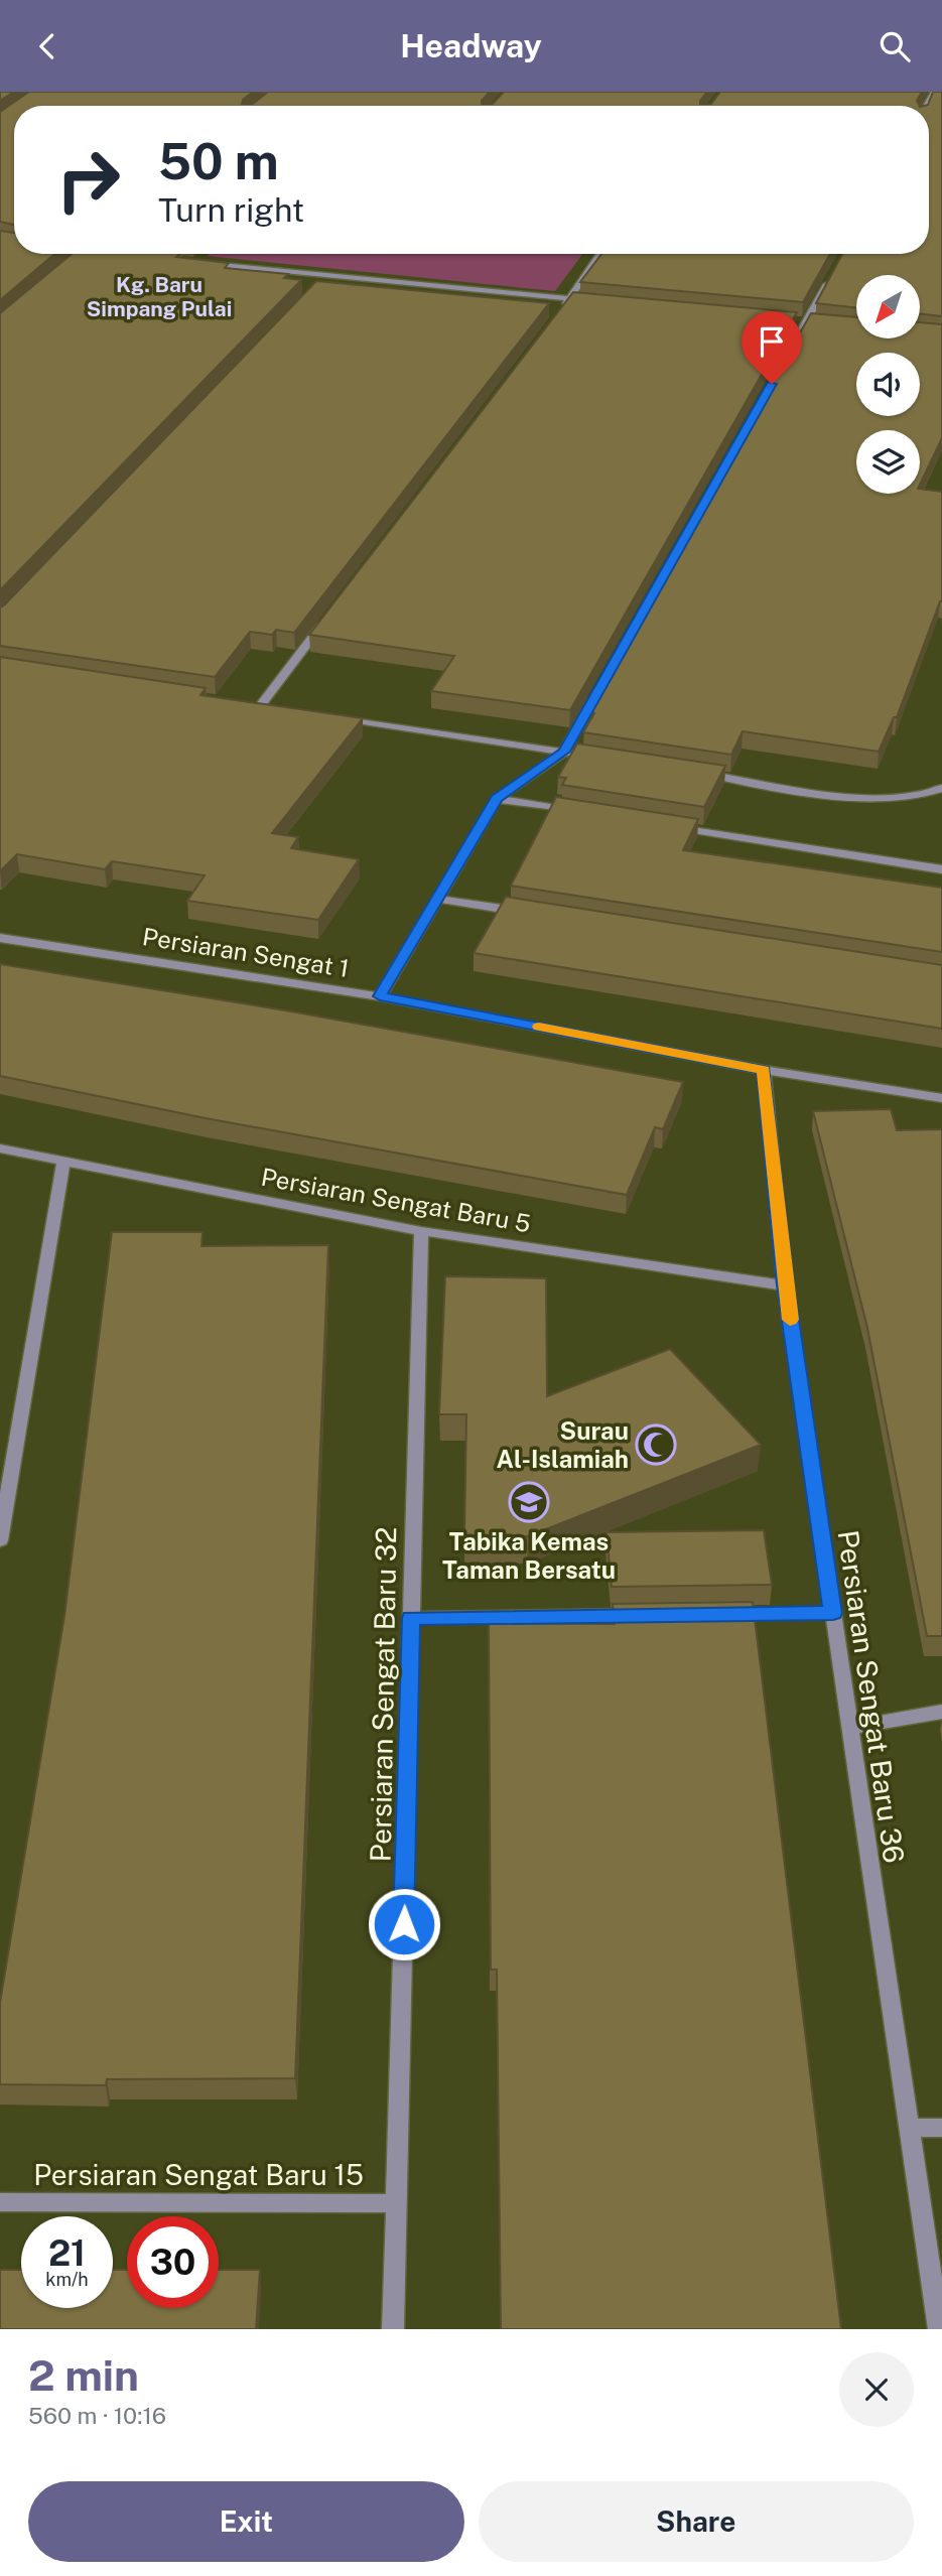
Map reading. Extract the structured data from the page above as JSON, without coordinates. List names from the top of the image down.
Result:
{
  "streets": {
    "street": [
      "Persiaran Sengat 1",
      "Persiaran Sengat Baru 5",
      "Persiaran Sengat Baru 32",
      "Persiaran Sengat Baru 36",
      "Persiaran Sengat Baru 15"
    ]
  },
  "crossings": [
    ["Persiaran Sengat 1", "Persiaran Sengat Baru 36"],
    ["Persiaran Sengat Baru 5", "Persiaran Sengat Baru 32"],
    ["Persiaran Sengat Baru 5", "Persiaran Sengat Baru 36"],
    ["Persiaran Sengat Baru 32", "Persiaran Sengat Baru 15"]
  ],
  "districts": ["Kg. Baru Simpang Pulai"],
  "places": {
    "mosque": ["Surau Al-Islamiah"],
    "school or university": ["Tabika Kemas Taman Bersatu"]
  },
  "north": "bottom left",
  "page": {
    "header": "Headway",
    "turn": ["50 m", "Turn right"],
    "speed": "21 km/h",
    "limit": "30",
    "heading": ["2 min", "560 m · 10:16"],
    "buttons": ["Exit", "Share"]
  }
}
